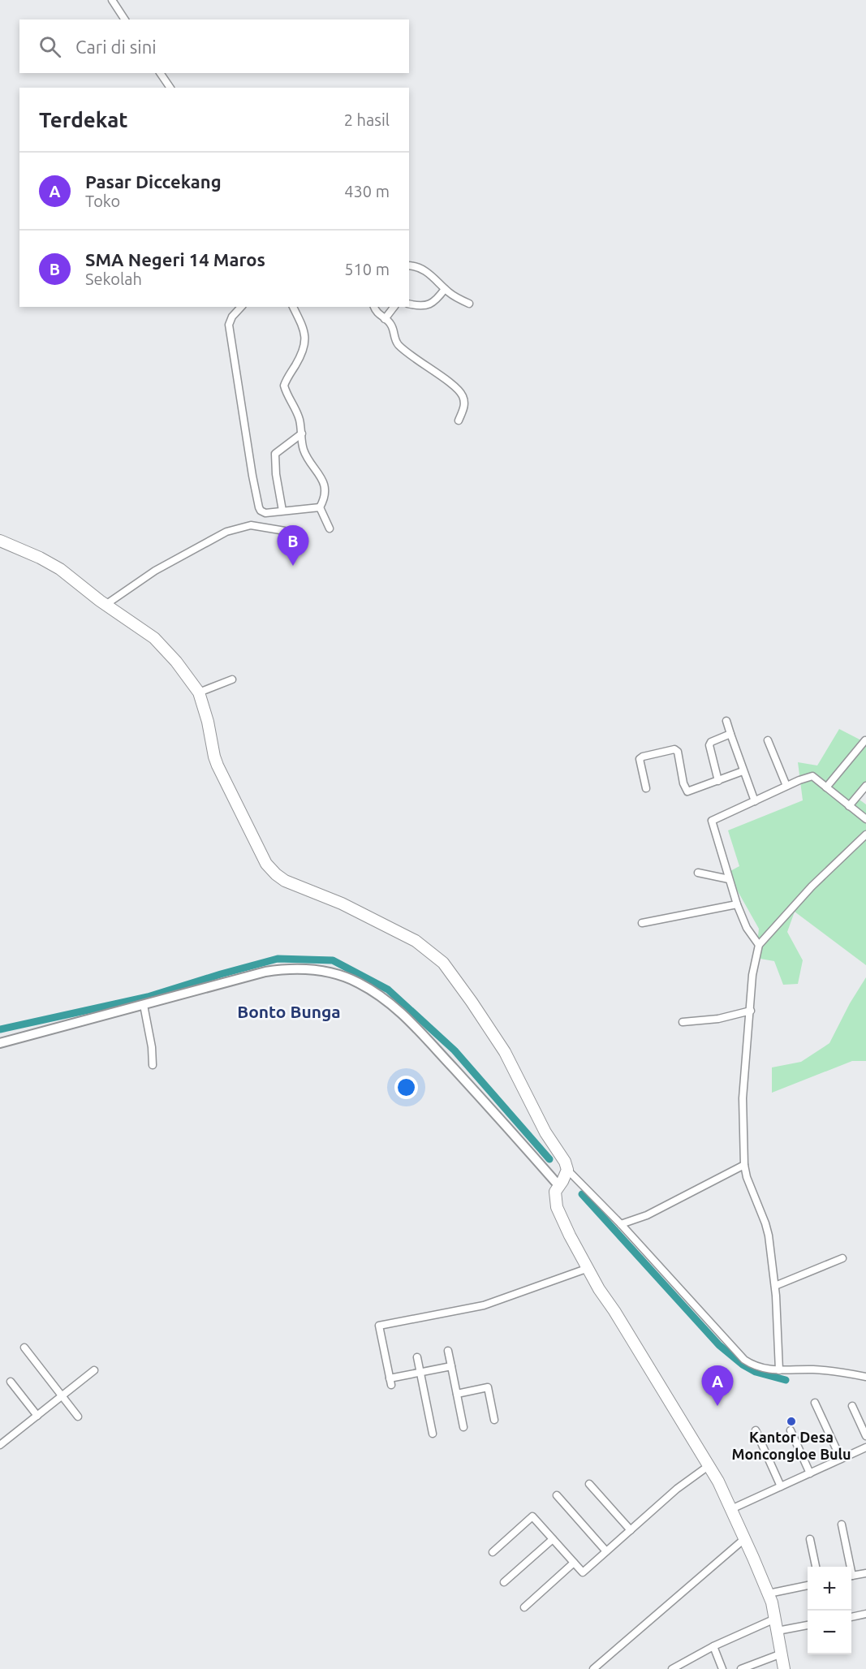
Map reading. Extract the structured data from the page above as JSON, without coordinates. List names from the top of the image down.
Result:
{
  "districts": ["Bonto Bunga"],
  "places": ["Kantor Desa Moncongloe Bulu"],
  "page": {
    "search": "Cari di sini",
    "heading": ["Terdekat", "2 hasil"],
    "list": [
      {
        "mark": "A",
        "name": "Pasar Diccekang",
        "note": "Toko",
        "value": "430 m"
      },
      {
        "mark": "B",
        "name": "SMA Negeri 14 Maros",
        "note": "Sekolah",
        "value": "510 m"
      }
    ],
    "pins": ["B", "A"],
    "map_buttons": ["+", "−"]
  }
}
